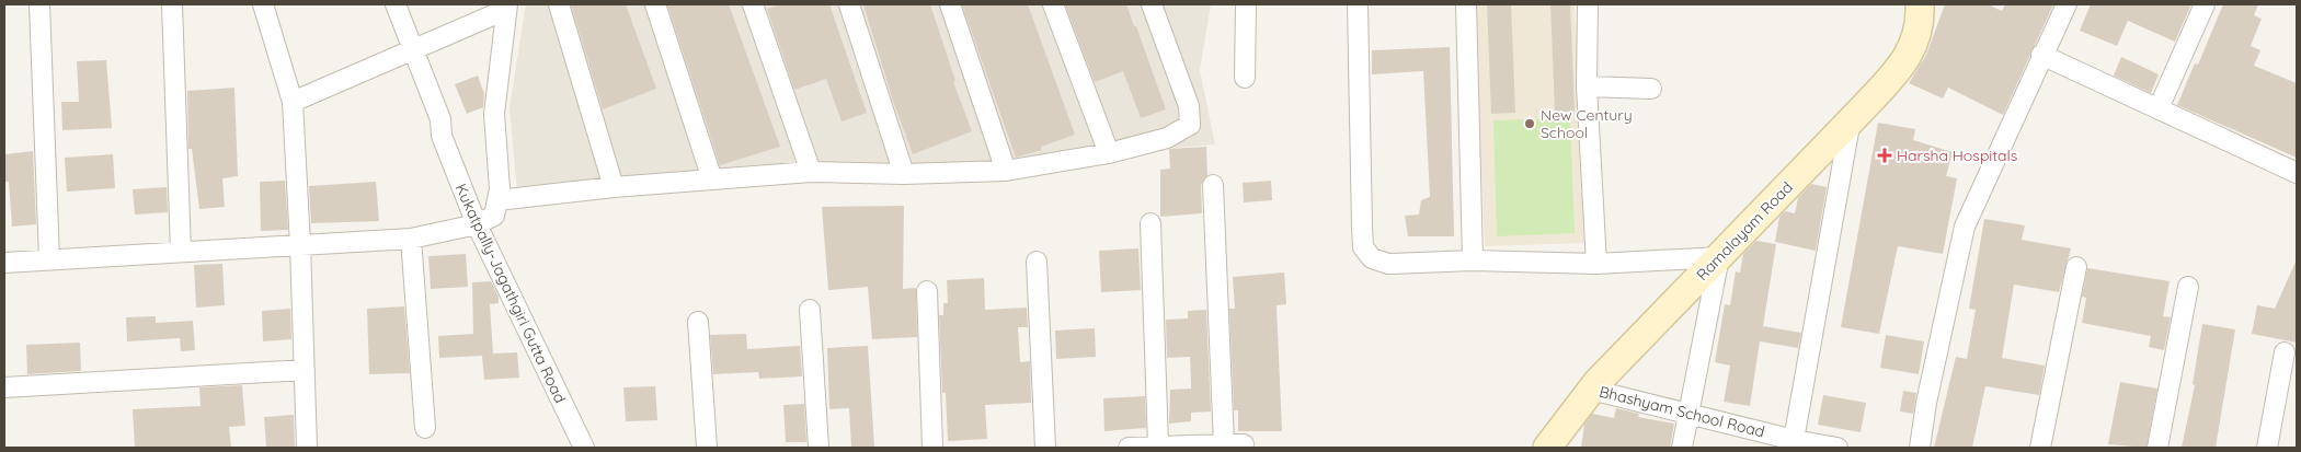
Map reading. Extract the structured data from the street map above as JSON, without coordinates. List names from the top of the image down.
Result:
{
  "streets": {
    "street": ["Ramalayam Road", "Kukatpally-Jagathgiri Gutta Road", "Bhashyam School Road"]
  },
  "crossings": [
    ["Ramalayam Road", "Bhashyam School Road"]
  ],
  "places": {
    "other": ["New Century School"],
    "health": ["Harsha Hospitals"]
  }
}
